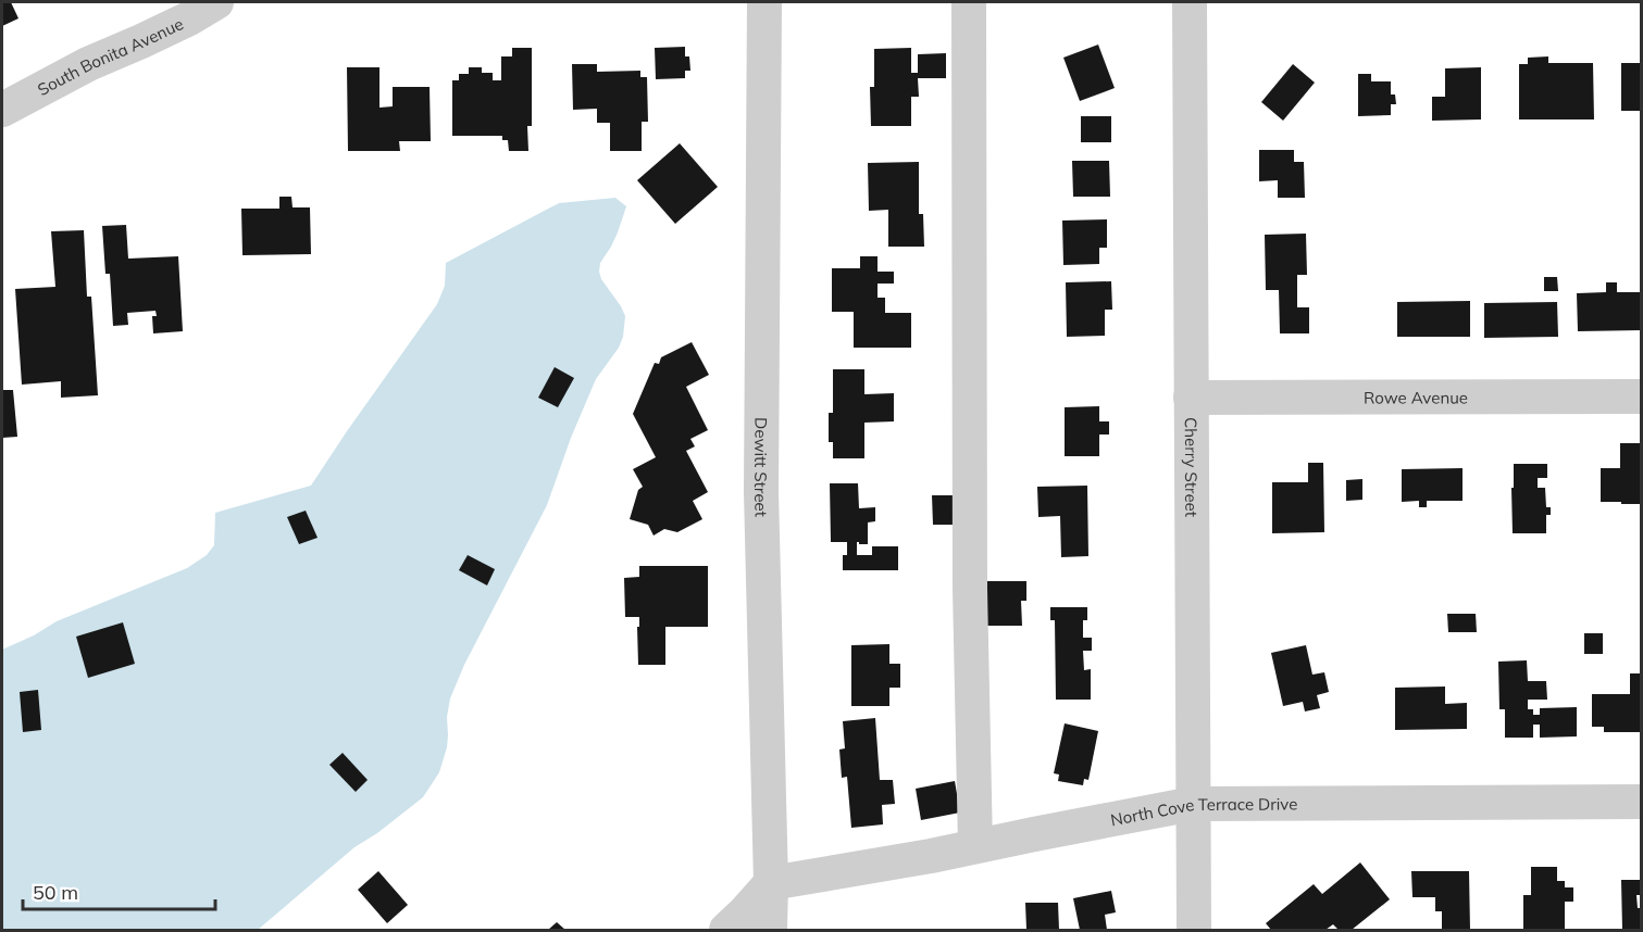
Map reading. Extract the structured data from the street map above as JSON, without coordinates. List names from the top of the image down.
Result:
{
  "streets": {
    "street": [
      "South Bonita Avenue",
      "Rowe Avenue",
      "Dewitt Street",
      "Cherry Street",
      "North Cove Terrace Drive"
    ]
  },
  "crossings": [
    ["Rowe Avenue", "Cherry Street"],
    ["Dewitt Street", "North Cove Terrace Drive"],
    ["Cherry Street", "North Cove Terrace Drive"]
  ],
  "scale_bar": "50 m"
}
